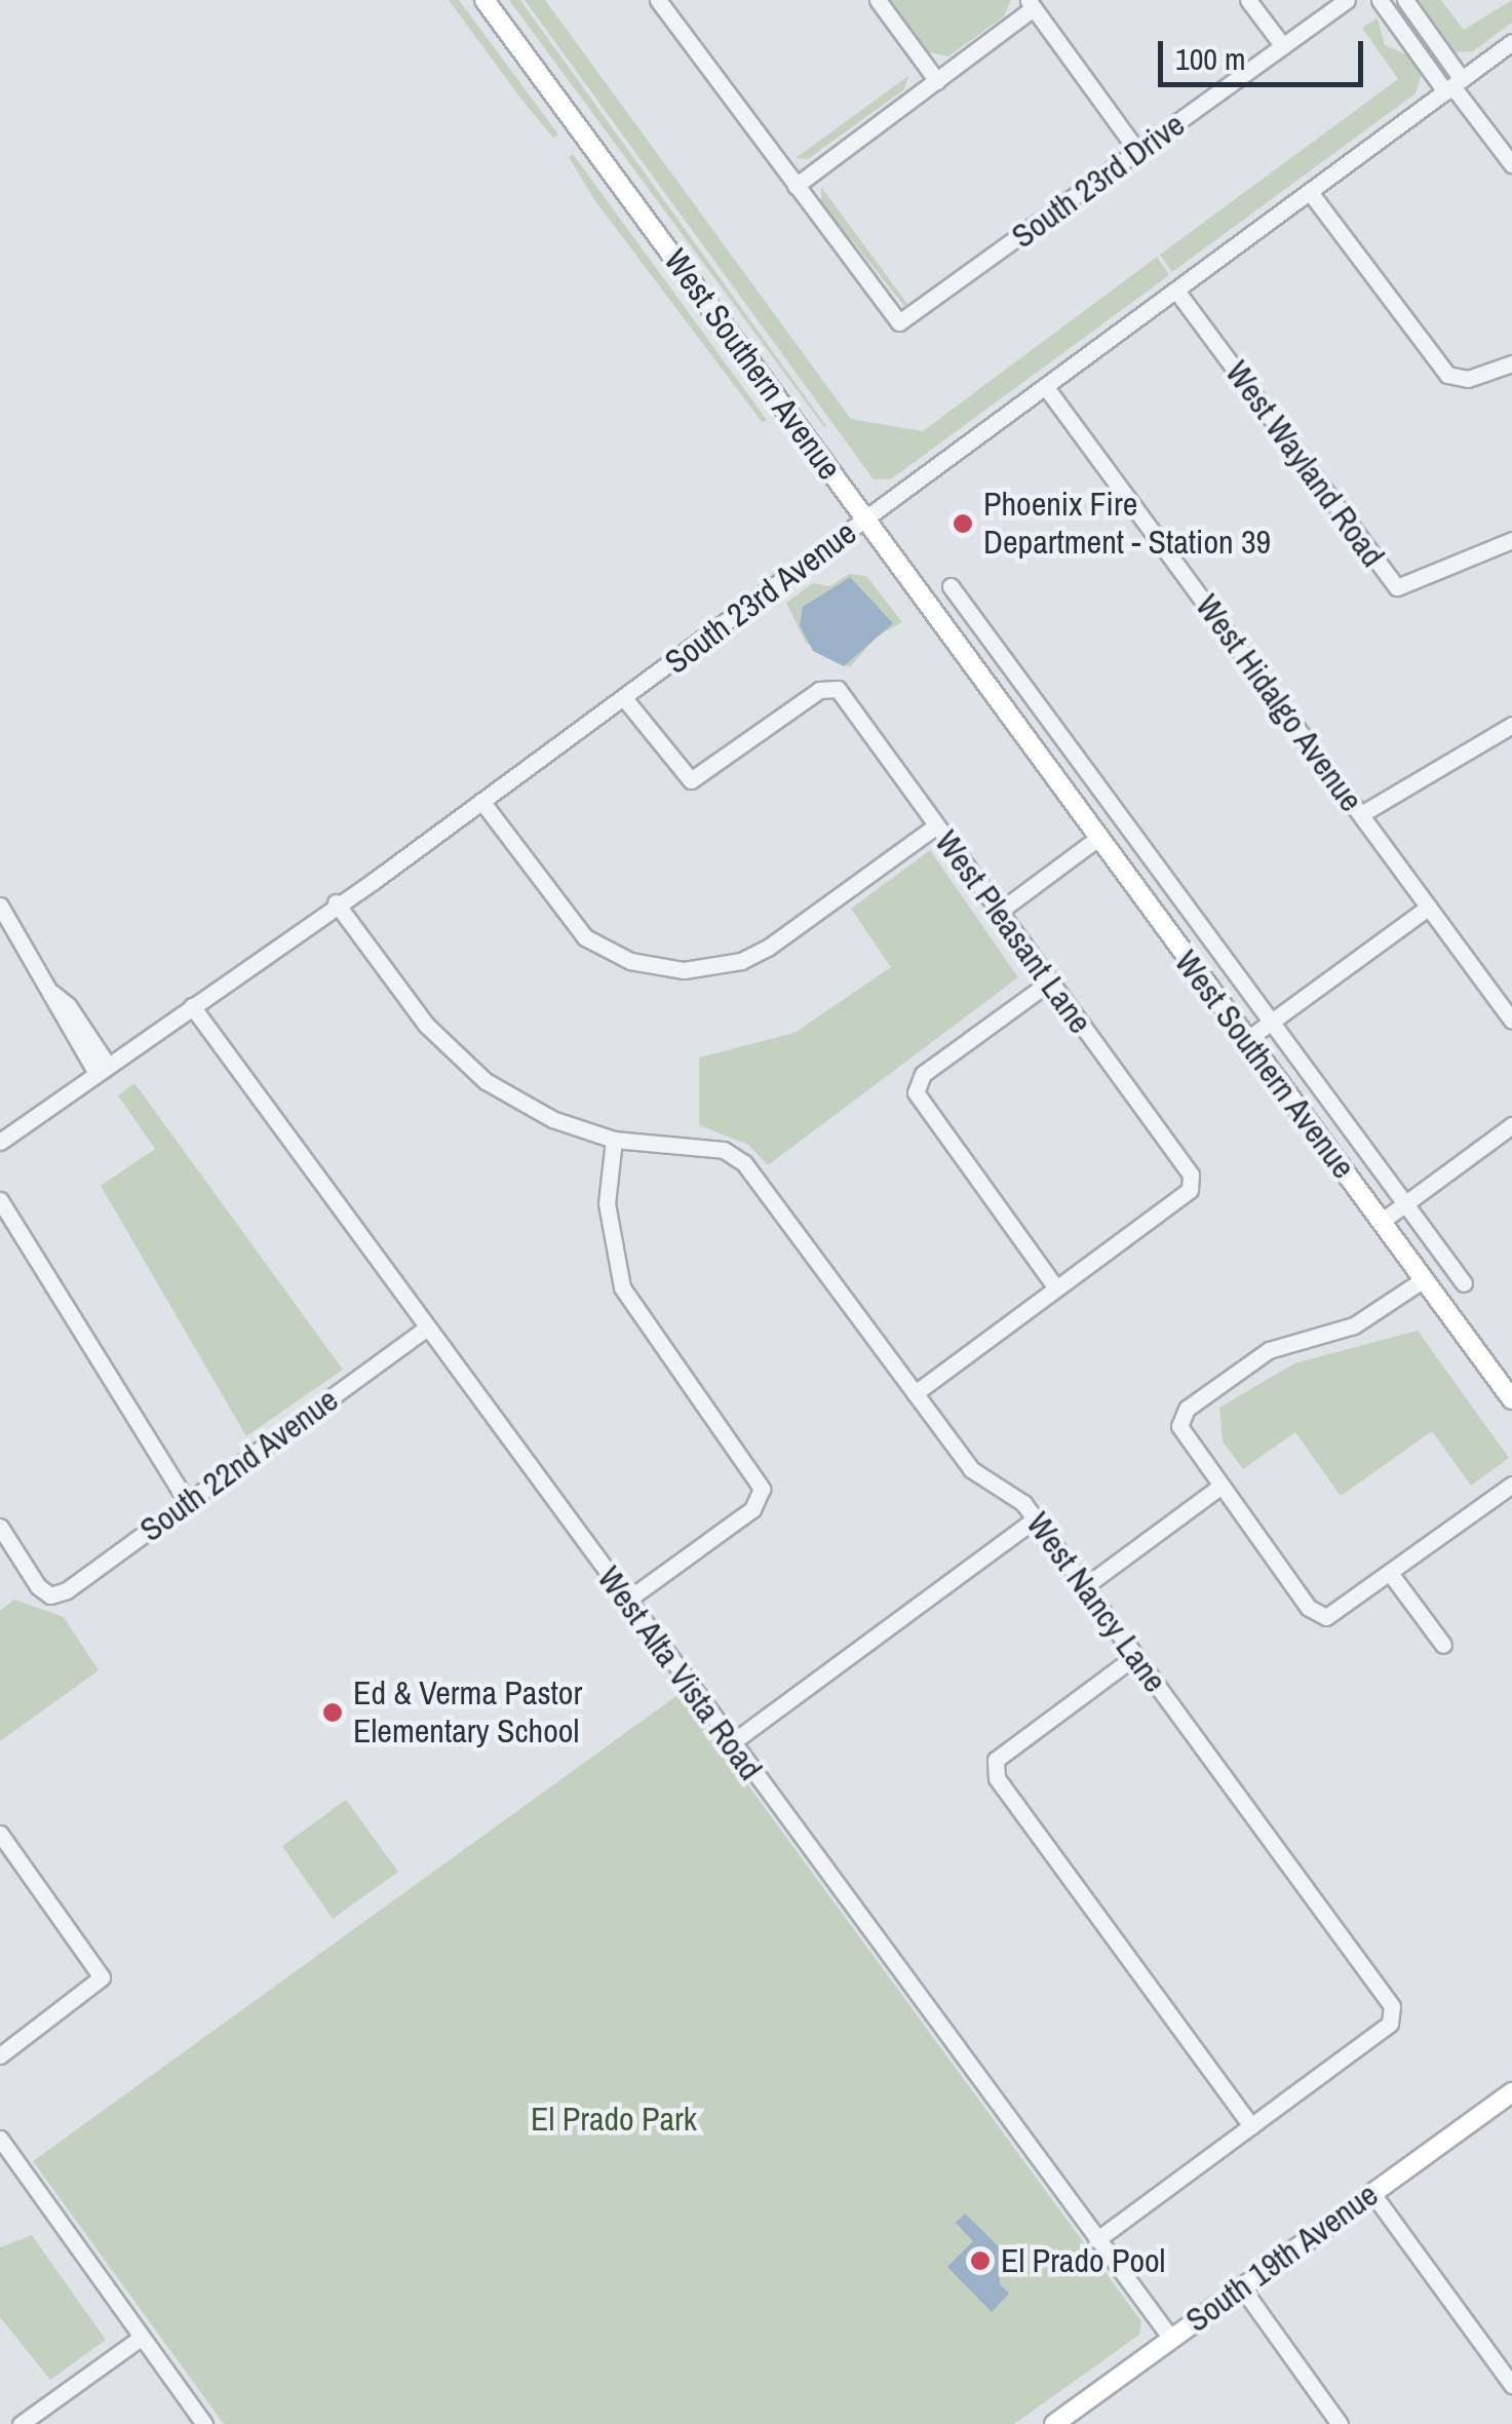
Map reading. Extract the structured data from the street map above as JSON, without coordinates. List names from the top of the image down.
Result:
{
  "streets": {
    "main road": ["West Southern Avenue", "South 19th Avenue"],
    "street": [
      "South 23rd Drive",
      "West Wayland Road",
      "South 23rd Avenue",
      "West Hidalgo Avenue",
      "West Pleasant Lane",
      "South 22nd Avenue",
      "West Nancy Lane",
      "West Alta Vista Road"
    ]
  },
  "crossings": [
    ["West Southern Avenue", "South 23rd Avenue"],
    ["West Wayland Road", "South 23rd Avenue"],
    ["South 23rd Avenue", "West Hidalgo Avenue"],
    ["South 23rd Avenue", "West Pleasant Lane"],
    ["South 23rd Avenue", "West Nancy Lane"],
    ["South 23rd Avenue", "West Alta Vista Road"],
    ["South 22nd Avenue", "West Alta Vista Road"],
    ["West Alta Vista Road", "South 19th Avenue"]
  ],
  "parks": ["El Prado Park"],
  "places": ["Phoenix Fire Department - Station 39", "Ed & Verma Pastor Elementary School", "El Prado Pool"],
  "scale_bar": "100 m"
}
